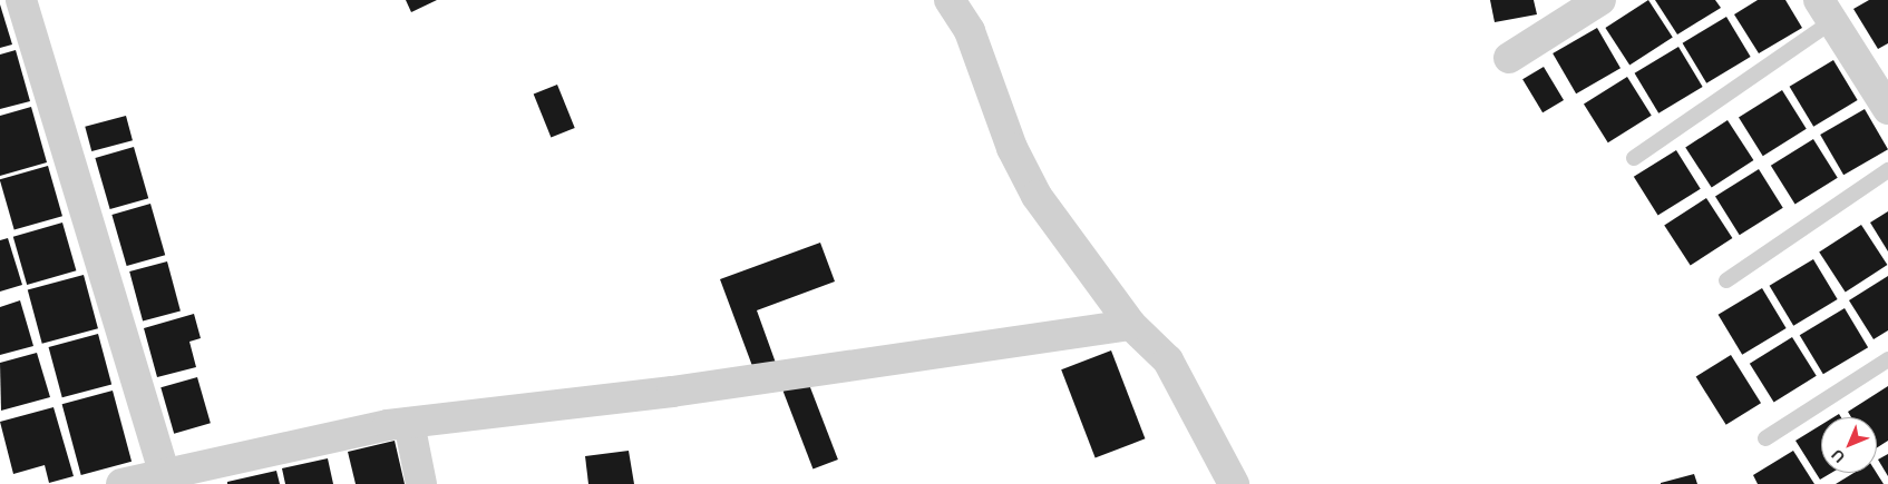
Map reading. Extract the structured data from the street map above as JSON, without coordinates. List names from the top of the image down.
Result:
{
  "north": "bottom left"
}
